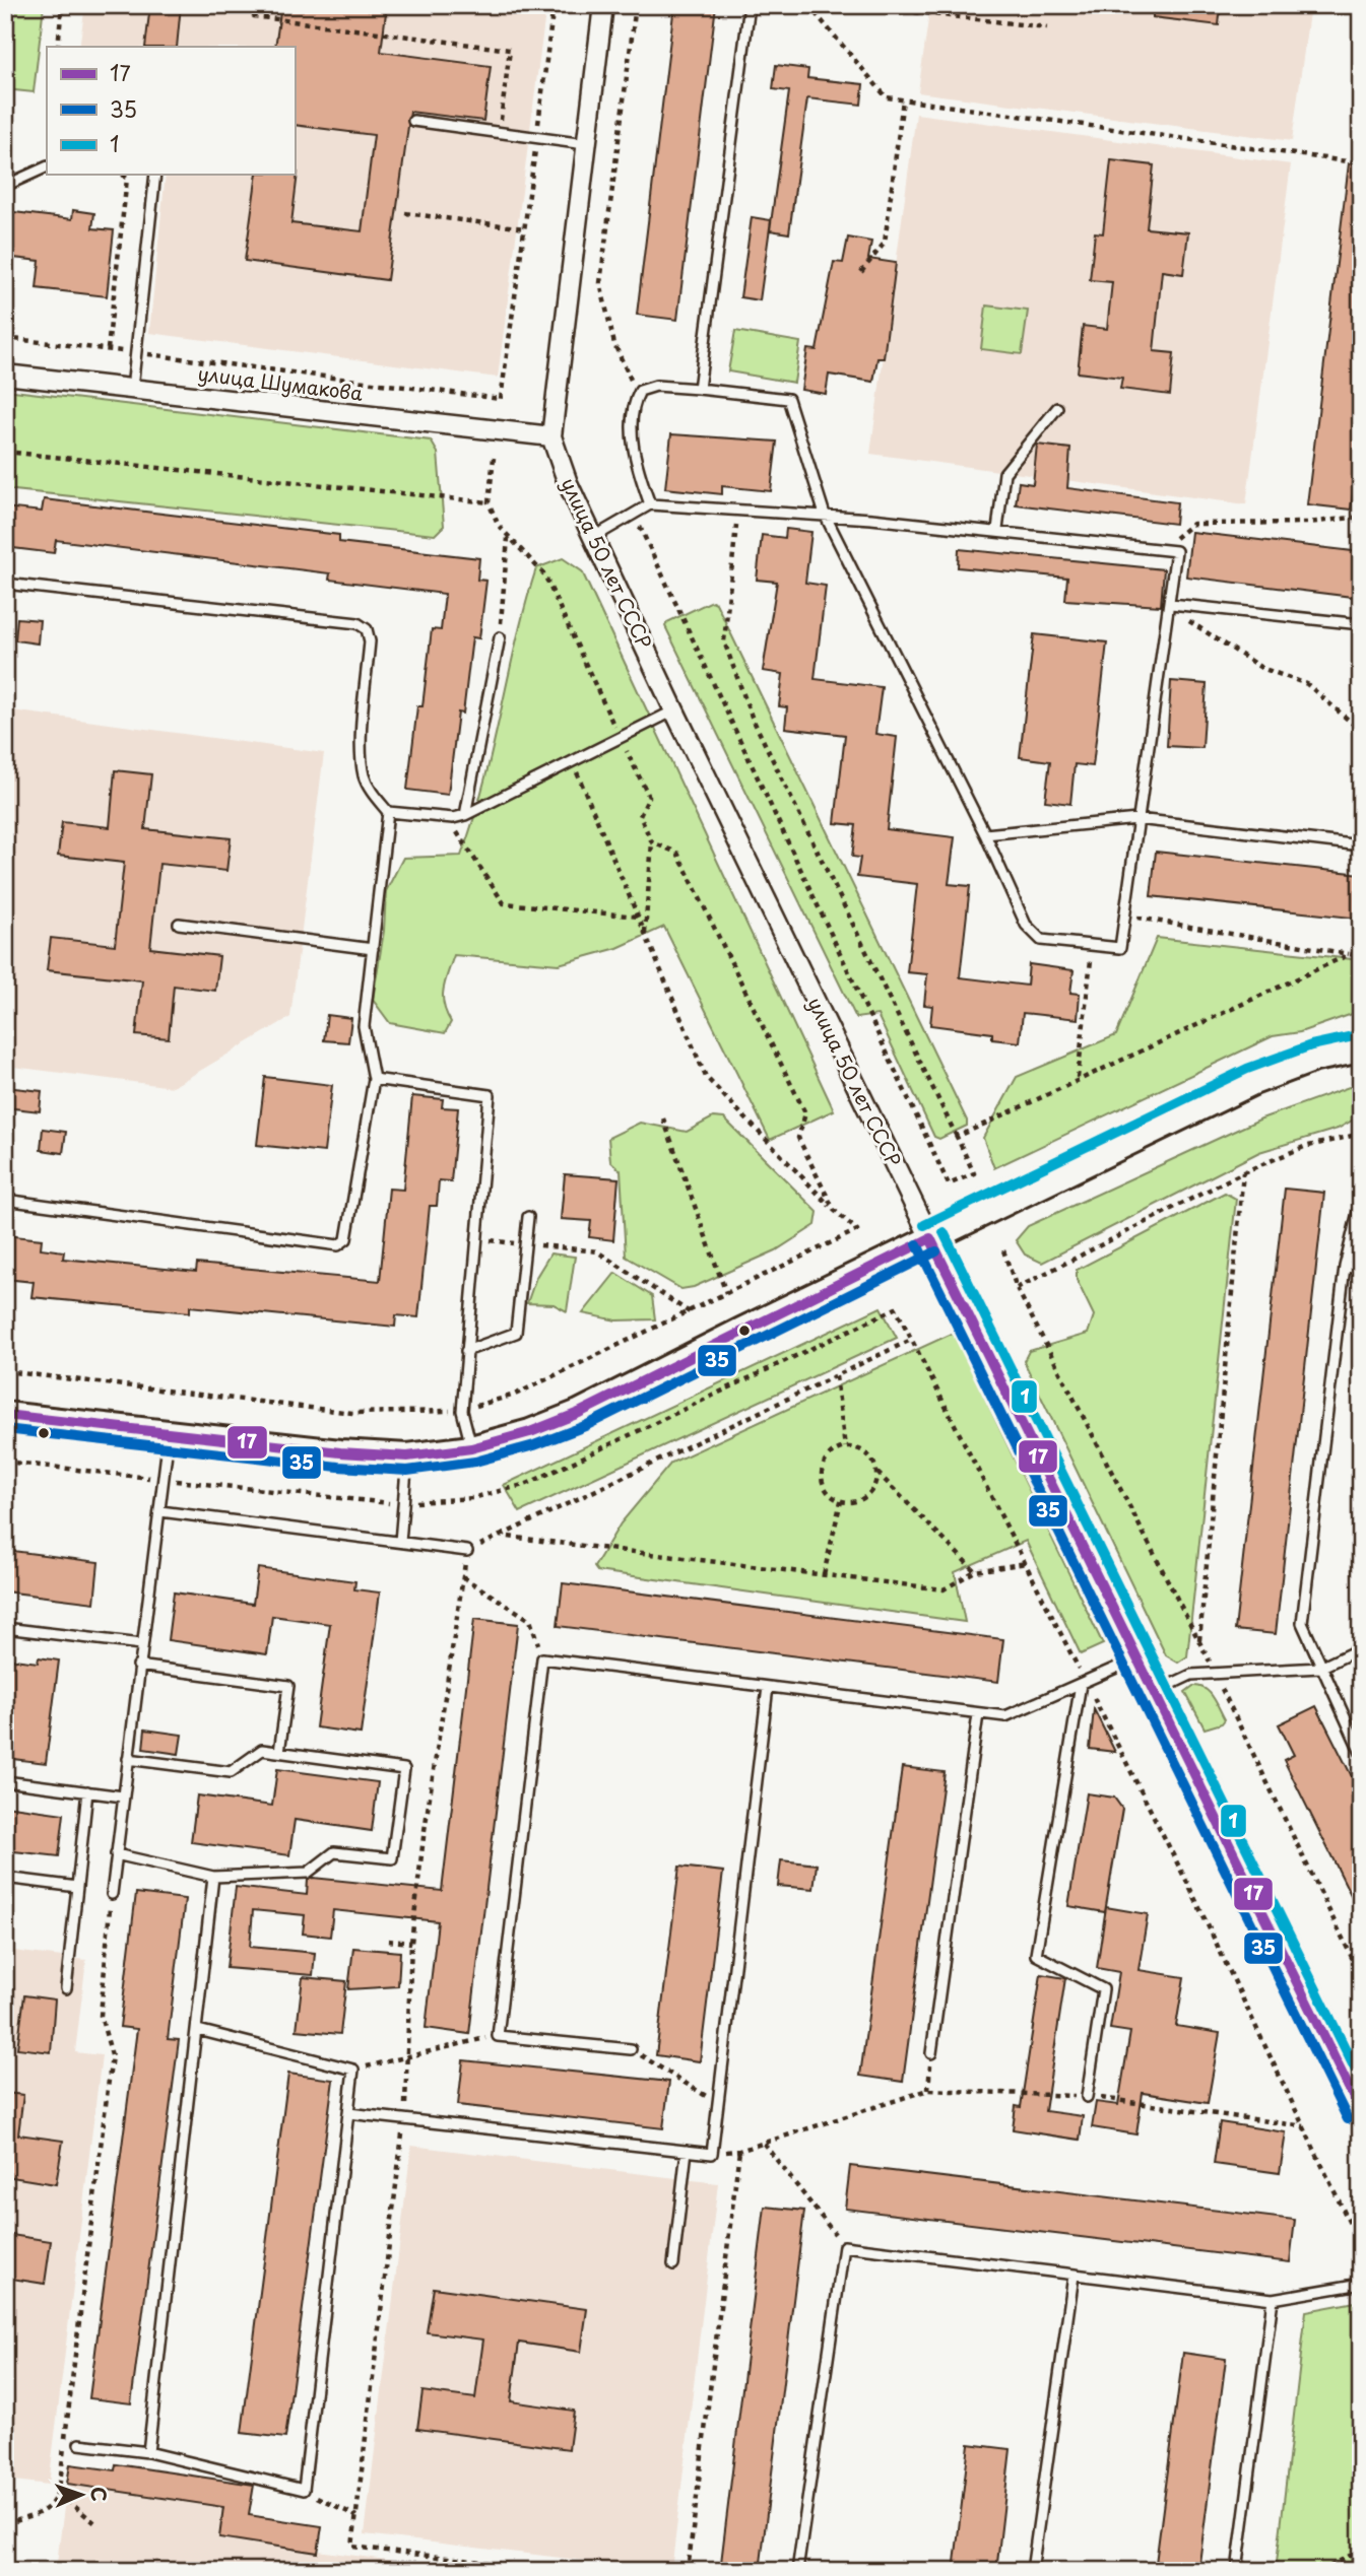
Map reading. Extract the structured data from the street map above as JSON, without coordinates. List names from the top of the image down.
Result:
{
  "streets": {
    "street": ["улица Шумакова", "улица 50 лет СССР"]
  },
  "crossings": [
    ["улица Шумакова", "улица 50 лет СССР"]
  ],
  "lines": ["transit line 1", "transit line 17", "transit line 35"],
  "legend": ["17", "35", "1"],
  "north": "right"
}
